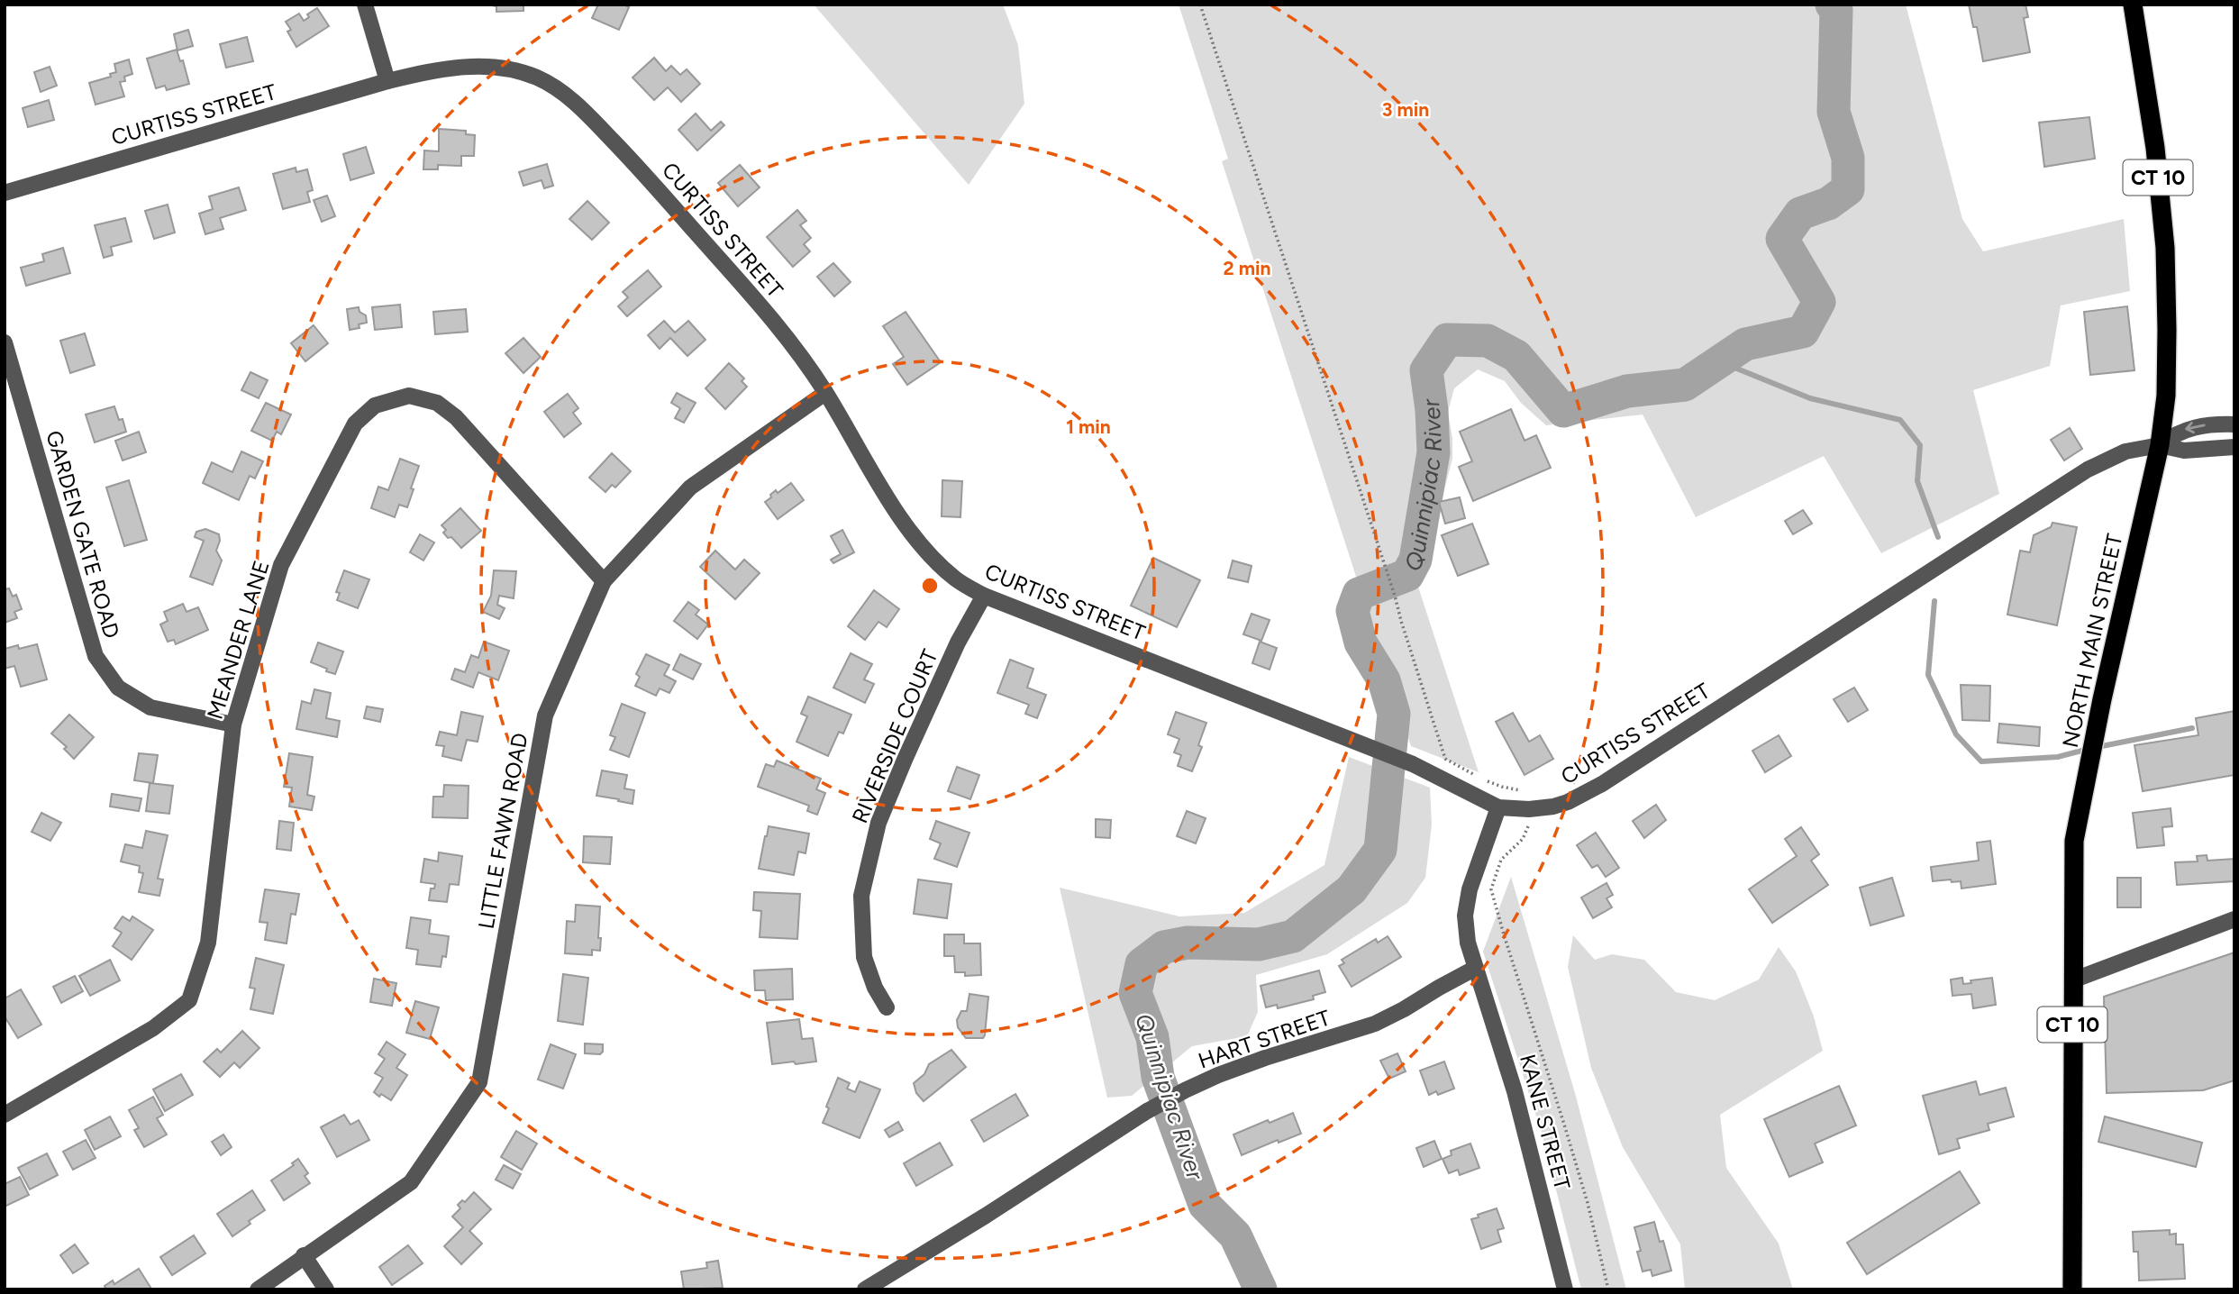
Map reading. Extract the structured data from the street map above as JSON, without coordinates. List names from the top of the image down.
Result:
{
  "streets": {
    "highway": ["CT 10", "NORTH MAIN STREET"],
    "street": [
      "CURTISS STREET",
      "GARDEN GATE ROAD",
      "MEANDER LANE",
      "RIVERSIDE COURT",
      "LITTLE FAWN ROAD",
      "HART STREET",
      "KANE STREET"
    ]
  },
  "crossings": [
    ["CURTISS STREET", "NORTH MAIN STREET"],
    ["CURTISS STREET", "RIVERSIDE COURT"],
    ["CURTISS STREET", "LITTLE FAWN ROAD"],
    ["GARDEN GATE ROAD", "MEANDER LANE"],
    ["MEANDER LANE", "LITTLE FAWN ROAD"],
    ["HART STREET", "KANE STREET"]
  ],
  "water": ["Quinnipiac River"],
  "rings": ["3 min", "2 min", "1 min"]
}
